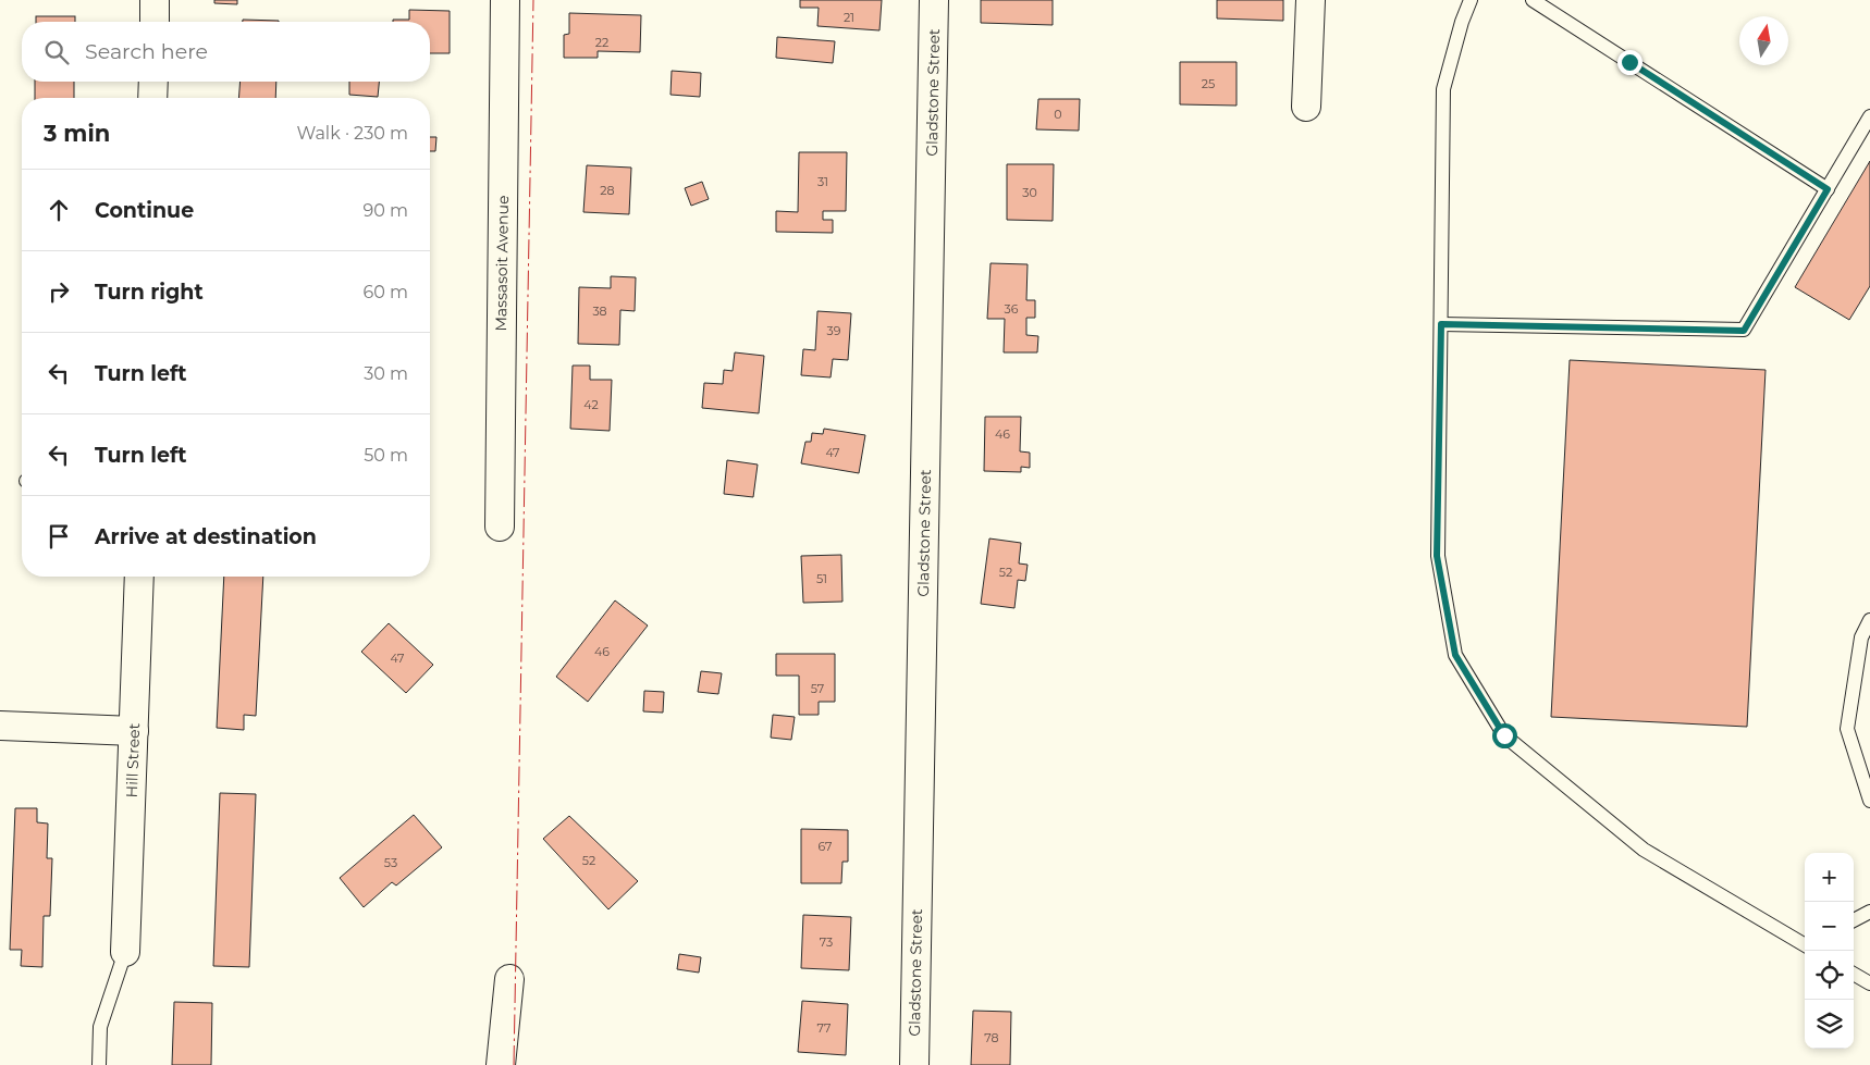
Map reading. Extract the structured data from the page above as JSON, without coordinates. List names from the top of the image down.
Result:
{
  "streets": {
    "street": ["Gladstone Street", "Massasoit Avenue", "Hill Street"]
  },
  "house_numbers": [
    "21",
    "22",
    "25",
    "0",
    "31",
    "28",
    "30",
    "36",
    "38",
    "39",
    "42",
    "46",
    "47",
    "52",
    "51",
    "46",
    "47",
    "57",
    "67",
    "52",
    "53",
    "73",
    "77",
    "78"
  ],
  "north": "top",
  "page": {
    "search": "Search here",
    "heading": ["3 min", "Walk · 230 m"],
    "list": [
      ["Continue", "90 m"],
      ["Turn right", "60 m"],
      ["Turn left", "30 m"],
      ["Turn left", "50 m"],
      "Arrive at destination"
    ],
    "map_buttons": ["+", "−"]
  }
}
